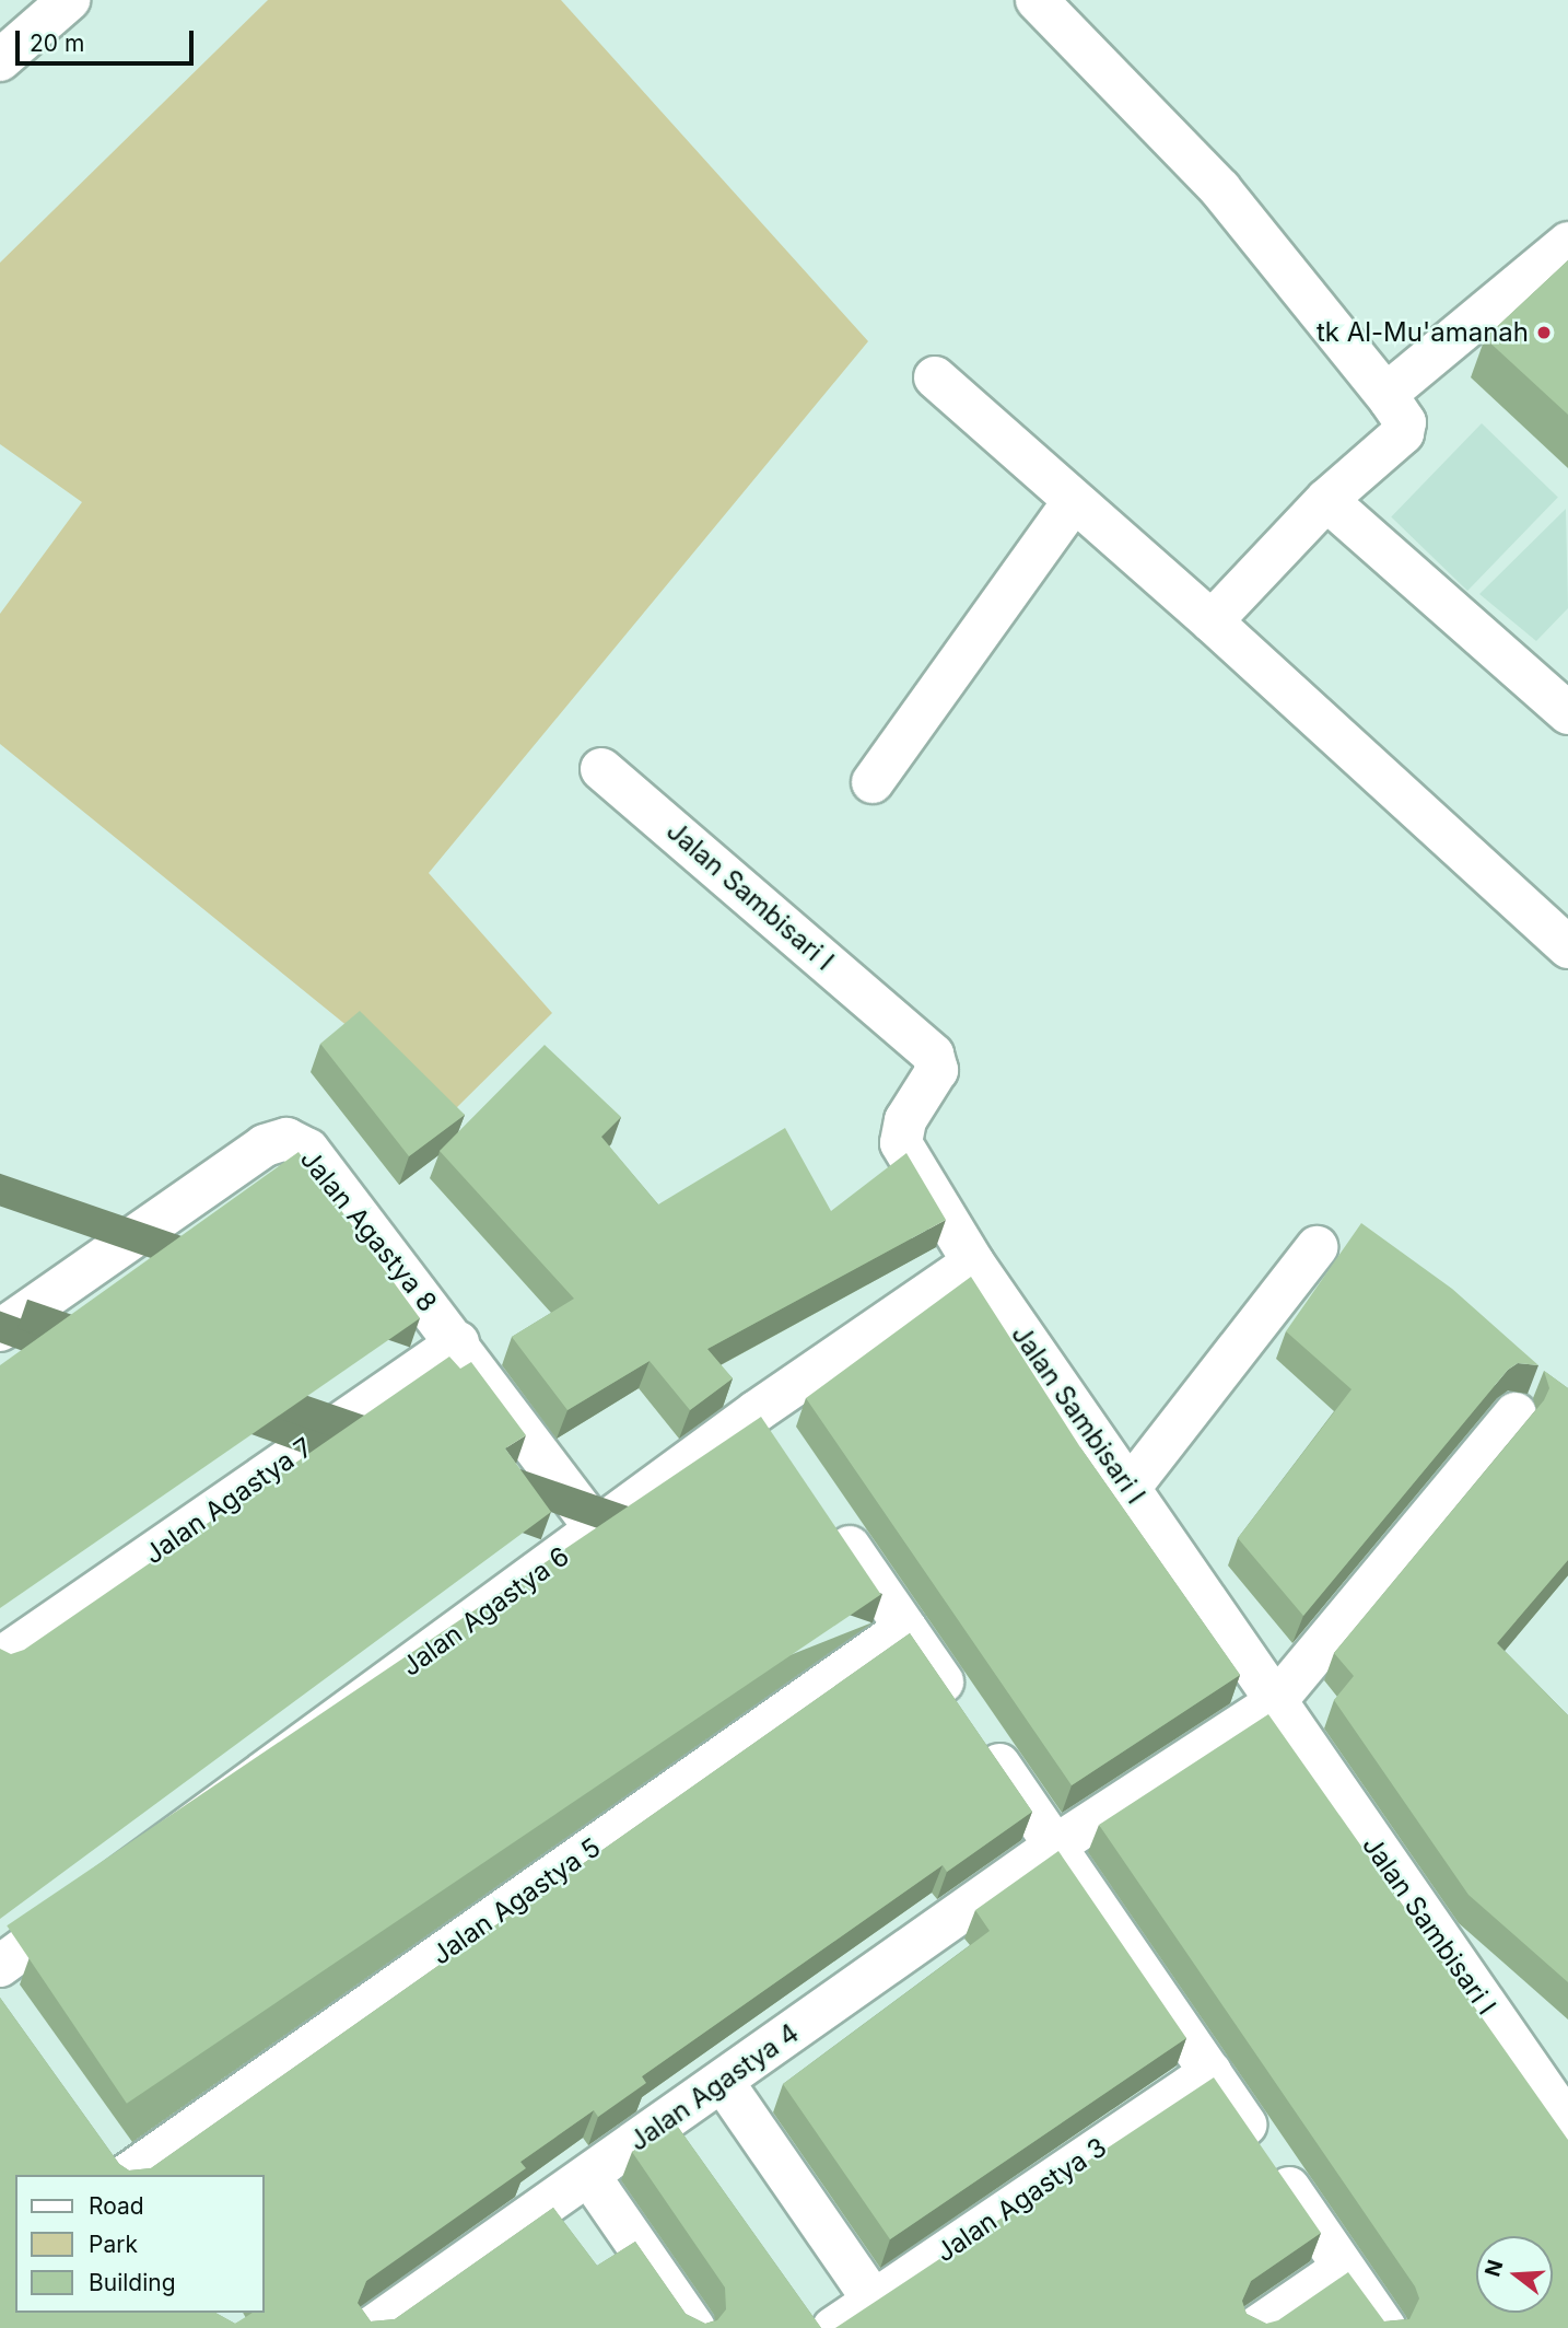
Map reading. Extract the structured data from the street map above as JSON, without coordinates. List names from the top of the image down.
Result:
{
  "streets": {
    "street": [
      "Jalan Sambisari I",
      "Jalan Agastya 8",
      "Jalan Agastya 7",
      "Jalan Agastya 6",
      "Jalan Agastya 5",
      "Jalan Agastya 4",
      "Jalan Agastya 3"
    ]
  },
  "crossings": [
    ["Jalan Sambisari I", "Jalan Agastya 6"],
    ["Jalan Sambisari I", "Jalan Agastya 4"],
    ["Jalan Agastya 8", "Jalan Agastya 7"],
    ["Jalan Agastya 8", "Jalan Agastya 6"]
  ],
  "places": ["tk Al-Mu'amanah"],
  "legend": ["Road", "Park", "Building"],
  "scale_bar": "20 m",
  "north": "left"
}
